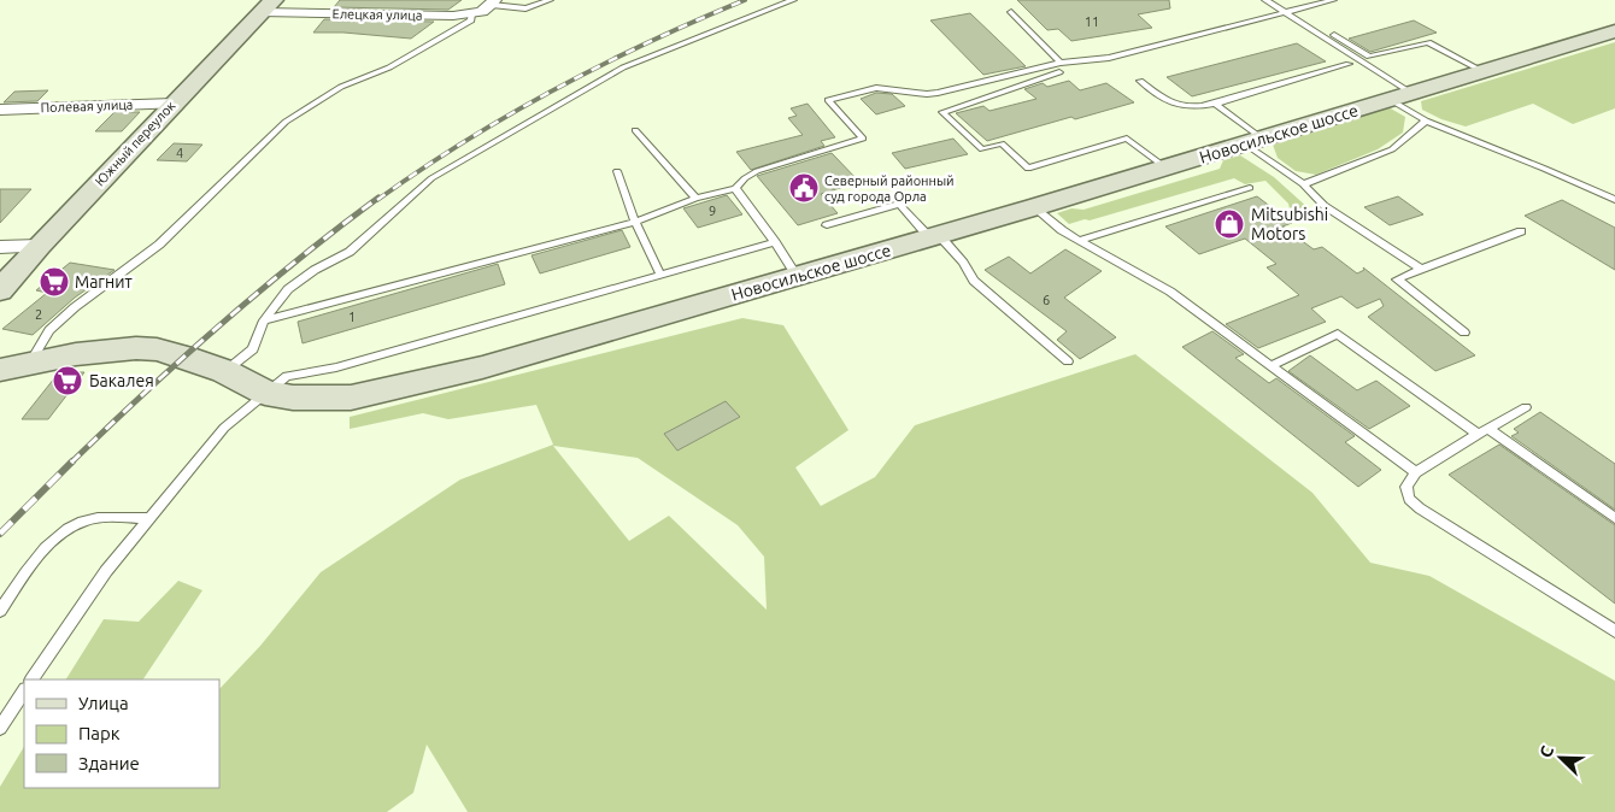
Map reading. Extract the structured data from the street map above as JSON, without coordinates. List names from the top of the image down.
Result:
{
  "streets": {
    "street": [
      "Елецкая улица",
      "Полевая улица",
      "Новосильское шоссе",
      "Южный переулок"
    ]
  },
  "crossings": [
    ["Елецкая улица", "Южный переулок"],
    ["Полевая улица", "Южный переулок"]
  ],
  "places": {
    "public building": ["Северный районный суд города Орла"],
    "shop": ["Mitsubishi Motors"],
    "supermarket": ["Магнит", "Бакалея"]
  },
  "house_numbers": [
    "11",
    "4",
    "9",
    "6",
    "2",
    "1"
  ],
  "legend": ["Улица", "Парк", "Здание"],
  "north": "top left"
}
